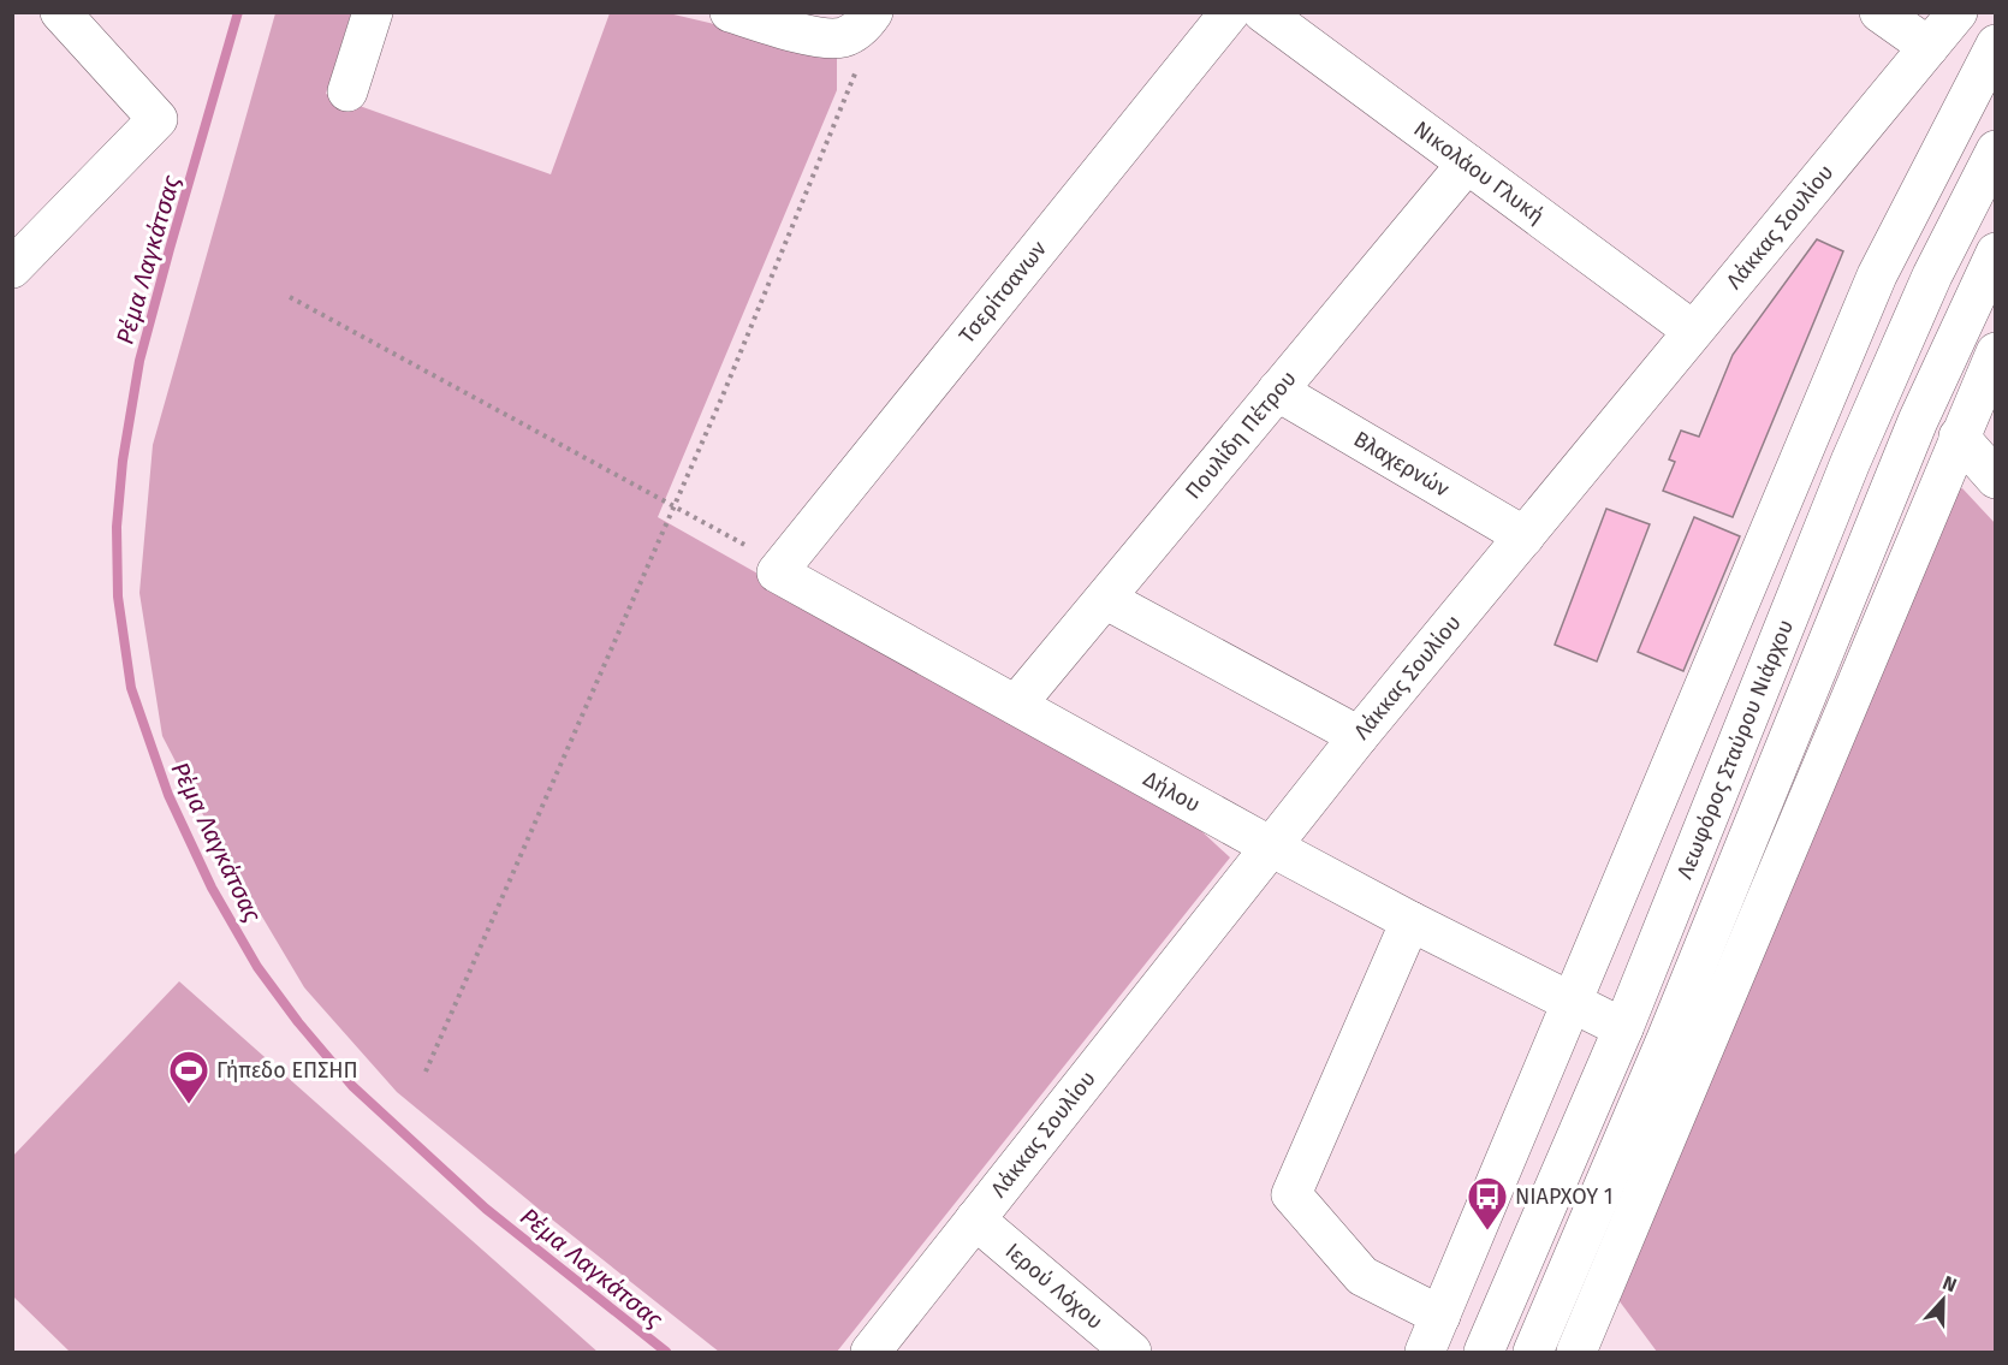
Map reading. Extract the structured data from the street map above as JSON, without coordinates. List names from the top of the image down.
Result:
{
  "streets": {
    "street": [
      "Νικολάου Γλυκή",
      "Λάκκας Σουλίου",
      "Τσερίτσανων",
      "Πουλίδη Πέτρου",
      "Βλαχερνών",
      "Λεωφόρος Σταύρου Νιάρχου",
      "Δήλου",
      "Ιερού Λόχου"
    ]
  },
  "crossings": [
    ["Νικολάου Γλυκή", "Λάκκας Σουλίου"],
    ["Νικολάου Γλυκή", "Πουλίδη Πέτρου"],
    ["Λάκκας Σουλίου", "Βλαχερνών"],
    ["Λάκκας Σουλίου", "Δήλου"],
    ["Λάκκας Σουλίου", "Ιερού Λόχου"],
    ["Τσερίτσανων", "Δήλου"],
    ["Πουλίδη Πέτρου", "Βλαχερνών"],
    ["Πουλίδη Πέτρου", "Δήλου"],
    ["Λεωφόρος Σταύρου Νιάρχου", "Δήλου"]
  ],
  "water": ["Ρέμα Λαγκάτσας"],
  "places": {
    "sports": ["Γήπεδο ΕΠΣΗΠ"],
    "bus stop": ["ΝΙΑΡΧΟΥ 1"]
  },
  "north": "top"
}
